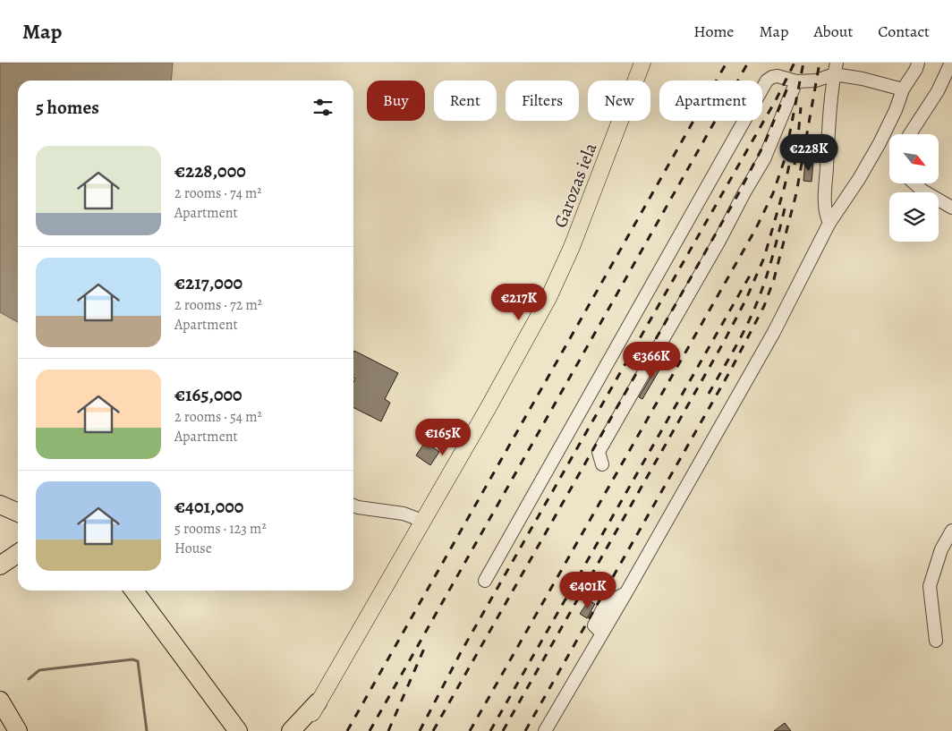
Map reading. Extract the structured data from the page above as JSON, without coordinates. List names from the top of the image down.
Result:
{
  "streets": {
    "main road": ["Garozas iela"]
  },
  "north": "bottom right",
  "page": {
    "header": "Map",
    "nav": [
      "Home",
      "Map",
      "About",
      "Contact"
    ],
    "chip": [
      "Buy",
      "Rent",
      "Filters",
      "New",
      "Apartment"
    ],
    "heading": "5 homes",
    "price": [
      "€228K",
      "€217K",
      "€366K",
      "€165K",
      "€401K"
    ],
    "list": [
      {
        "name": "€228,000",
        "note": "2 rooms · 74 m² · Apartment"
      },
      {
        "name": "€217,000",
        "note": "2 rooms · 72 m² · Apartment"
      },
      {
        "name": "€165,000",
        "note": "2 rooms · 54 m² · Apartment"
      },
      {
        "name": "€401,000",
        "note": "5 rooms · 123 m² · House"
      }
    ]
  }
}
